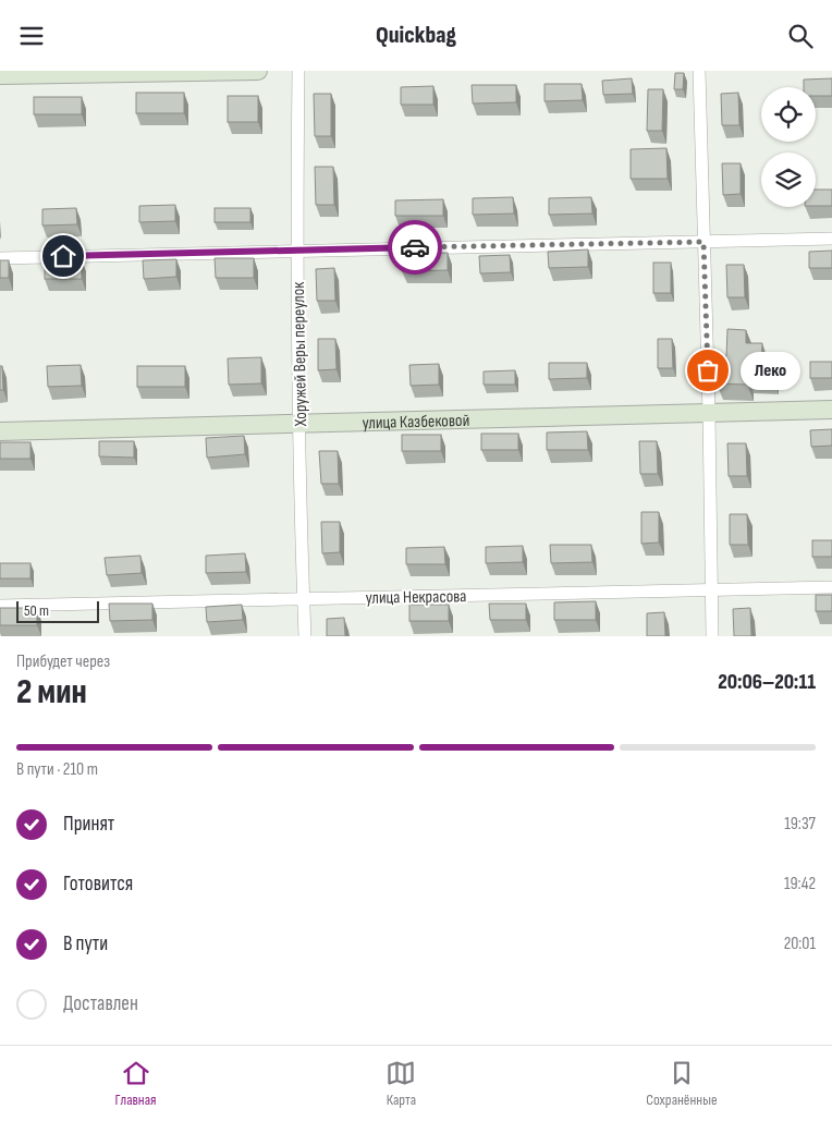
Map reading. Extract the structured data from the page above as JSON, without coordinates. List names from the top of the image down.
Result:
{
  "streets": {
    "street": ["Хоружей Веры переулок", "улица Казбековой", "улица Некрасова"]
  },
  "crossings": [
    ["Хоружей Веры переулок", "улица Казбековой"],
    ["Хоружей Веры переулок", "улица Некрасова"]
  ],
  "places": ["Леко"],
  "scale_bar": "50 m",
  "page": {
    "header": "Quickbag",
    "bubble": "Леко",
    "scale": "50 m",
    "heading": ["2 мин", "Прибудет через", "20:06–20:11"],
    "bar": "В пути · 210 m",
    "list": [
      ["Принят", "19:37"],
      ["Готовится", "19:42"],
      ["В пути", "20:01"],
      "Доставлен"
    ],
    "tabs": ["Главная", "Карта", "Сохранённые"]
  }
}
